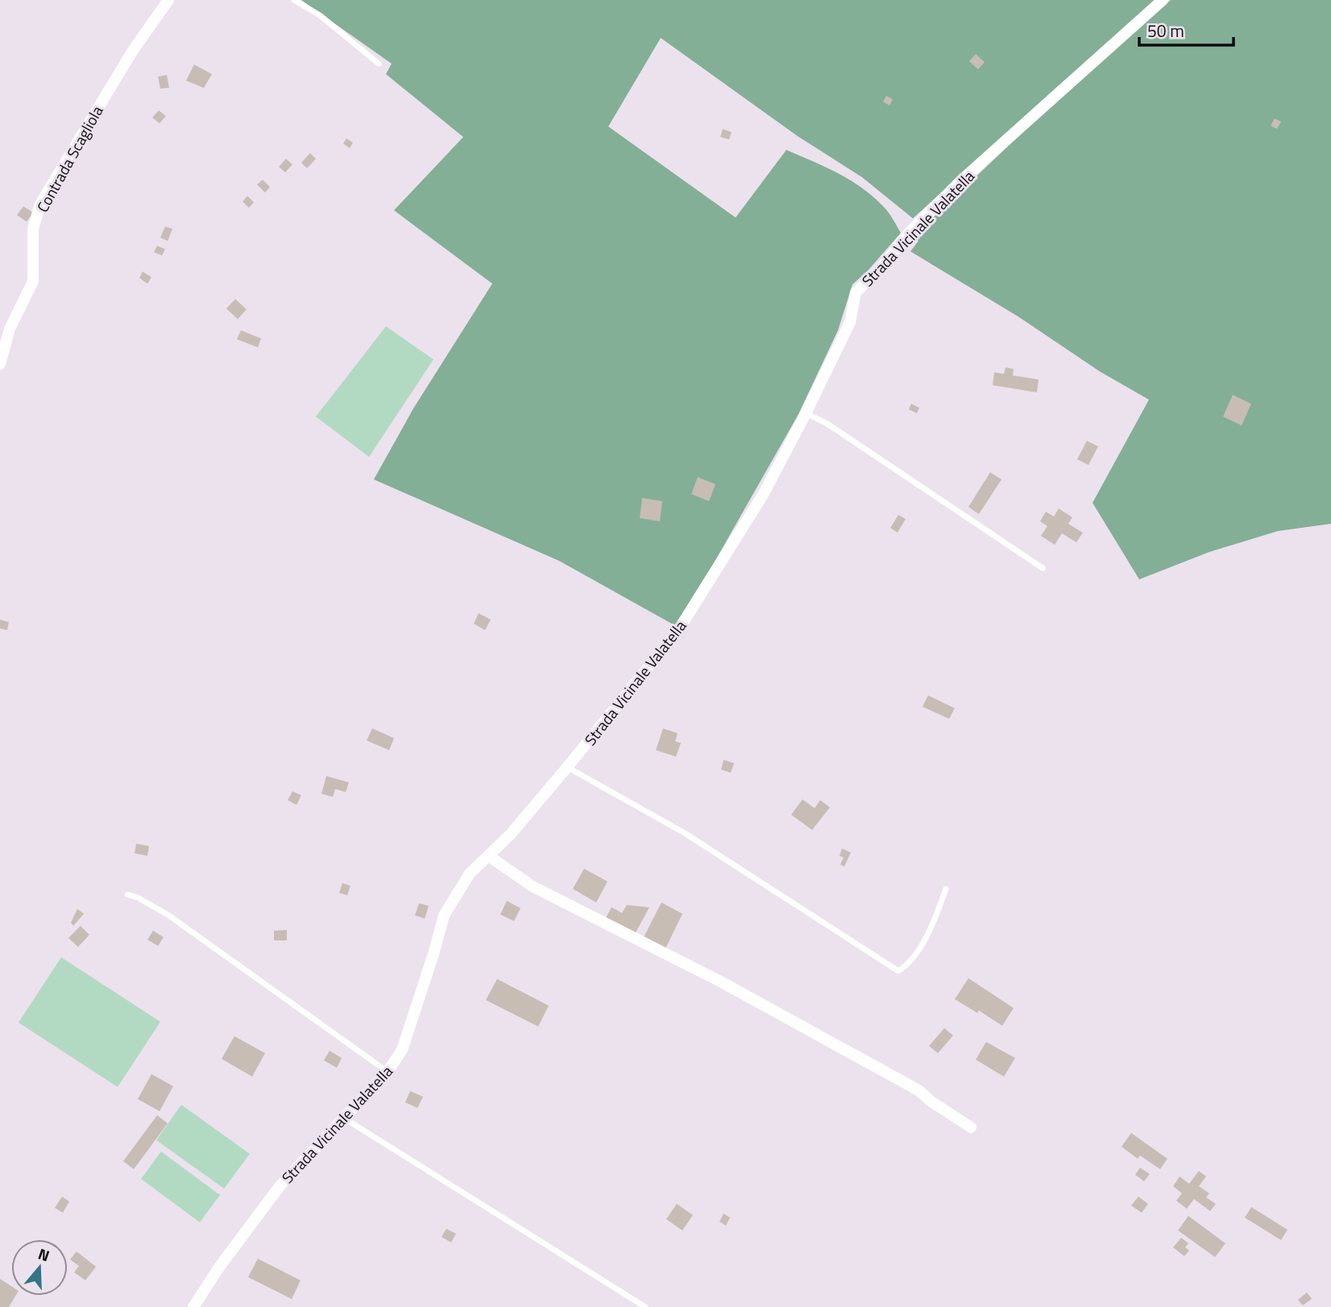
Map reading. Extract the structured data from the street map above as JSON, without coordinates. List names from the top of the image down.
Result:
{
  "streets": {
    "street": ["Contrada Scagliola", "Strada Vicinale Valatella"]
  },
  "scale_bar": "50 m",
  "north": "top"
}
